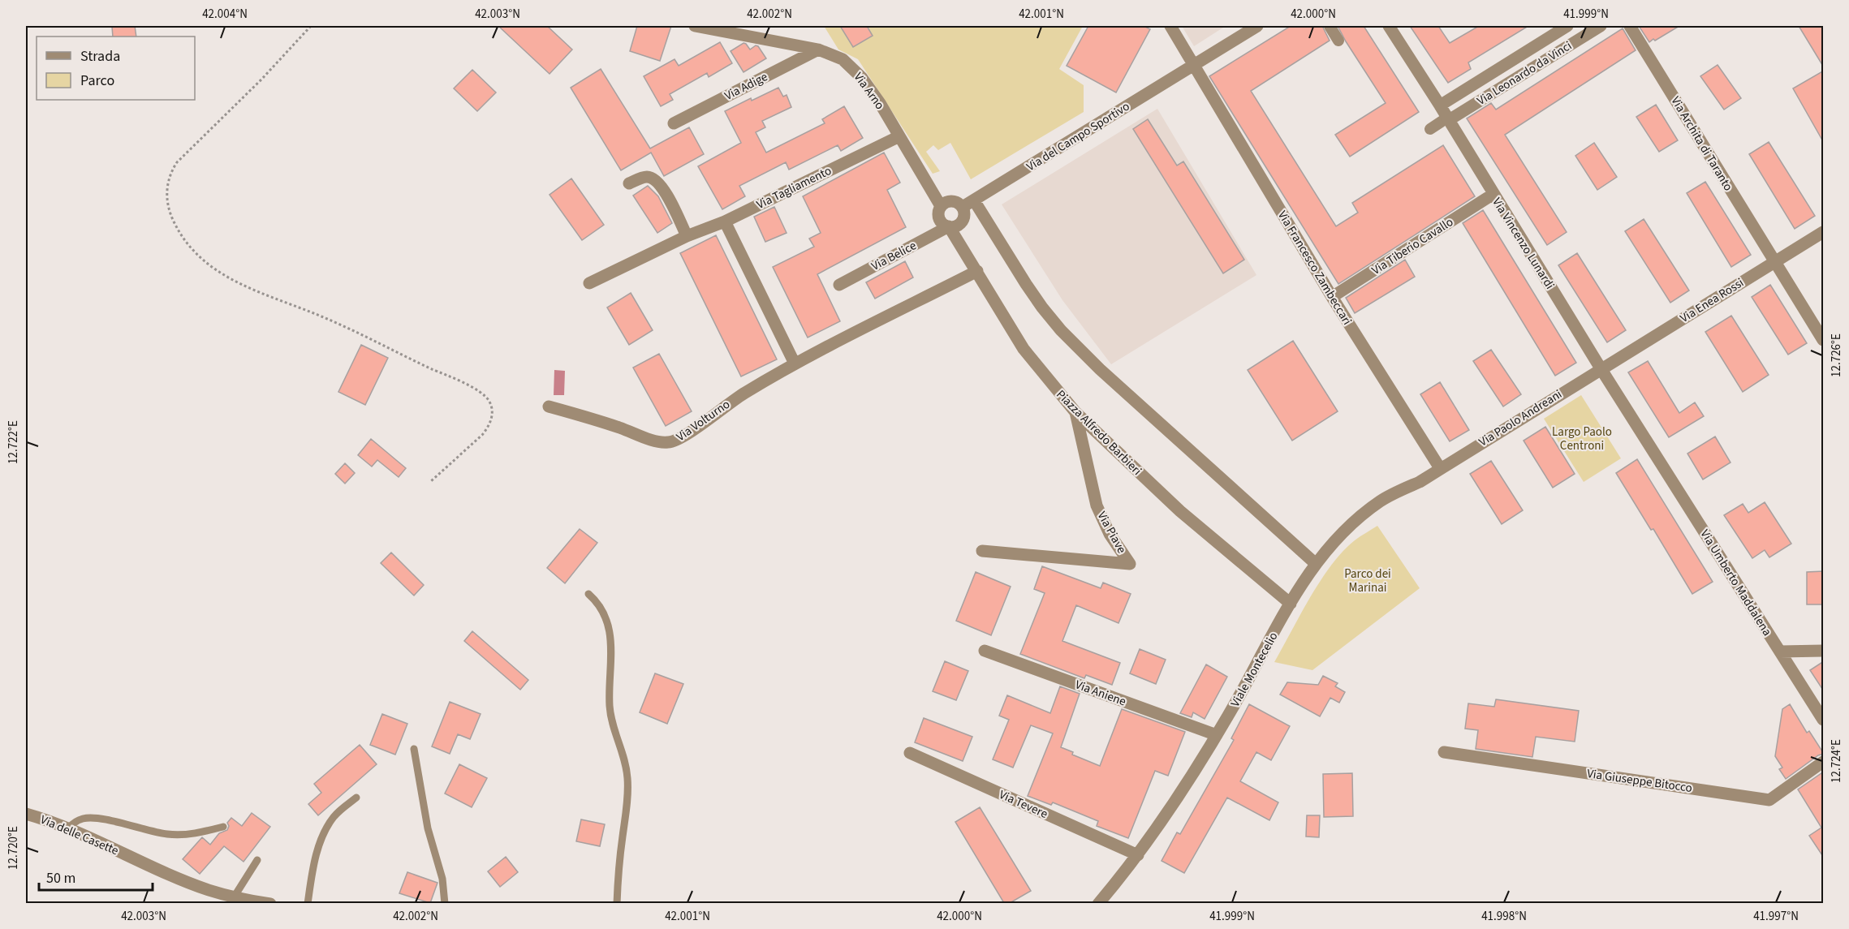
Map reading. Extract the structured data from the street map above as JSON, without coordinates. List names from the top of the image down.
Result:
{
  "streets": {
    "street": [
      "Via Leonardo da Vinci",
      "Via Adige",
      "Via Arno",
      "Via del Campo Sportivo",
      "Via Archita di Taranto",
      "Via Tagliamento",
      "Via Vincenzo Lunardi",
      "Via Tiberio Cavallo",
      "Via Belice",
      "Via Francesco Zambeccari",
      "Via Enea Rossi",
      "Via Paolo Andreani",
      "Via Volturno",
      "Piazza Alfredo Barbieri",
      "Via Piave",
      "Via Umberto Maddalena",
      "Viale Montecelio",
      "Via Aniene",
      "Via Giuseppe Bitocco",
      "Via Tevere",
      "Via delle Casette"
    ]
  },
  "crossings": [
    ["Via Leonardo da Vinci", "Via Vincenzo Lunardi"],
    ["Via Adige", "Via Arno"],
    ["Via Arno", "Via del Campo Sportivo"],
    ["Via Arno", "Via Tagliamento"],
    ["Via Arno", "Via Belice"],
    ["Via Arno", "Piazza Alfredo Barbieri"],
    ["Via del Campo Sportivo", "Via Belice"],
    ["Via del Campo Sportivo", "Via Francesco Zambeccari"],
    ["Via del Campo Sportivo", "Piazza Alfredo Barbieri"],
    ["Via Archita di Taranto", "Via Enea Rossi"],
    ["Via Vincenzo Lunardi", "Via Tiberio Cavallo"],
    ["Via Vincenzo Lunardi", "Via Enea Rossi"],
    ["Via Vincenzo Lunardi", "Via Paolo Andreani"],
    ["Via Vincenzo Lunardi", "Via Umberto Maddalena"],
    ["Via Tiberio Cavallo", "Via Francesco Zambeccari"],
    ["Via Belice", "Piazza Alfredo Barbieri"],
    ["Via Francesco Zambeccari", "Via Paolo Andreani"],
    ["Via Francesco Zambeccari", "Viale Montecelio"],
    ["Via Enea Rossi", "Via Paolo Andreani"],
    ["Via Enea Rossi", "Via Umberto Maddalena"],
    ["Via Paolo Andreani", "Via Umberto Maddalena"],
    ["Via Paolo Andreani", "Viale Montecelio"],
    ["Via Volturno", "Piazza Alfredo Barbieri"],
    ["Piazza Alfredo Barbieri", "Via Piave"],
    ["Piazza Alfredo Barbieri", "Viale Montecelio"],
    ["Viale Montecelio", "Via Aniene"],
    ["Viale Montecelio", "Via Tevere"]
  ],
  "parks": ["Largo Paolo Centroni", "Parco dei Marinai"],
  "legend": ["Strada", "Parco"],
  "scale_bar": "50 m",
  "coordinates": [
    "42.004°N",
    "42.003°N",
    "42.002°N",
    "42.001°N",
    "42.000°N",
    "41.999°N",
    "12.726°E",
    "12.722°E",
    "12.724°E",
    "12.720°E",
    "41.998°N",
    "41.997°N"
  ]
}
